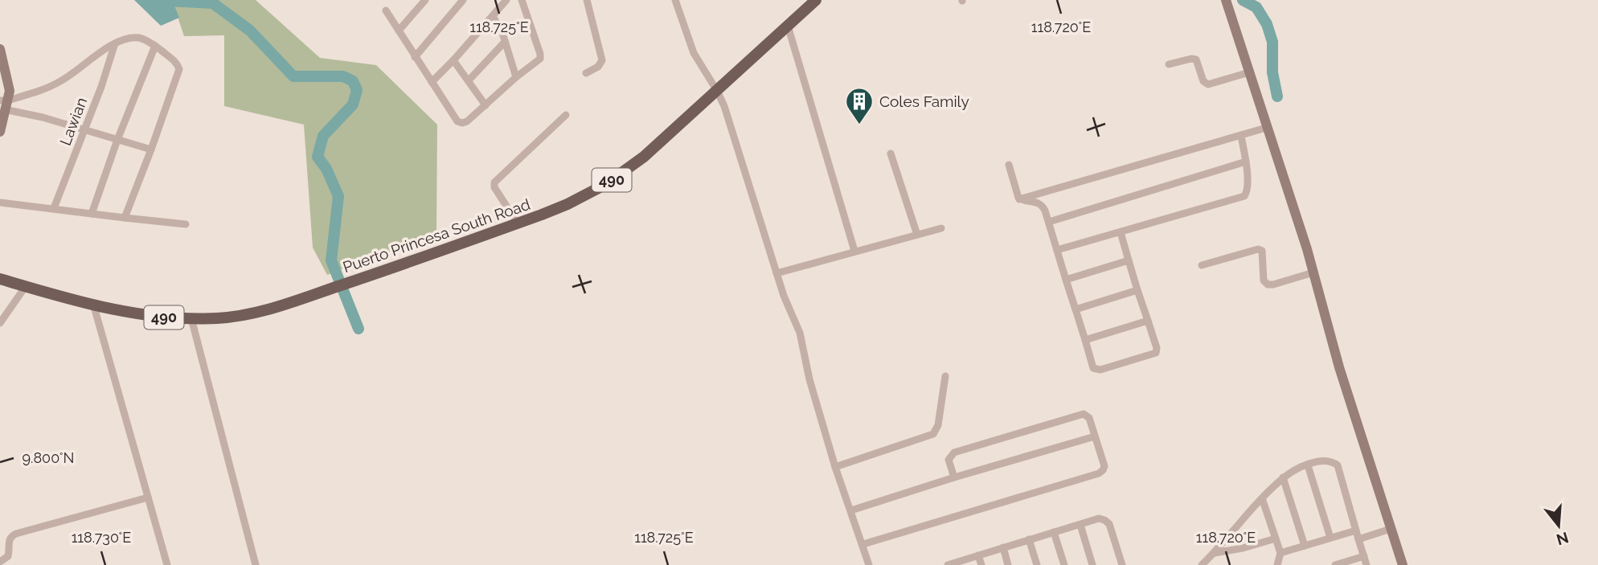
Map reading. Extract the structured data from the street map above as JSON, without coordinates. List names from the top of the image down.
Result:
{
  "streets": {
    "main road": ["490", "Puerto Princesa South Road"],
    "street": ["Lawian"]
  },
  "places": {
    "building": ["Coles Family"]
  },
  "north": "bottom",
  "coordinates": [
    "118.725°E",
    "118.720°E",
    "9.800°N",
    "118.730°E"
  ]
}
